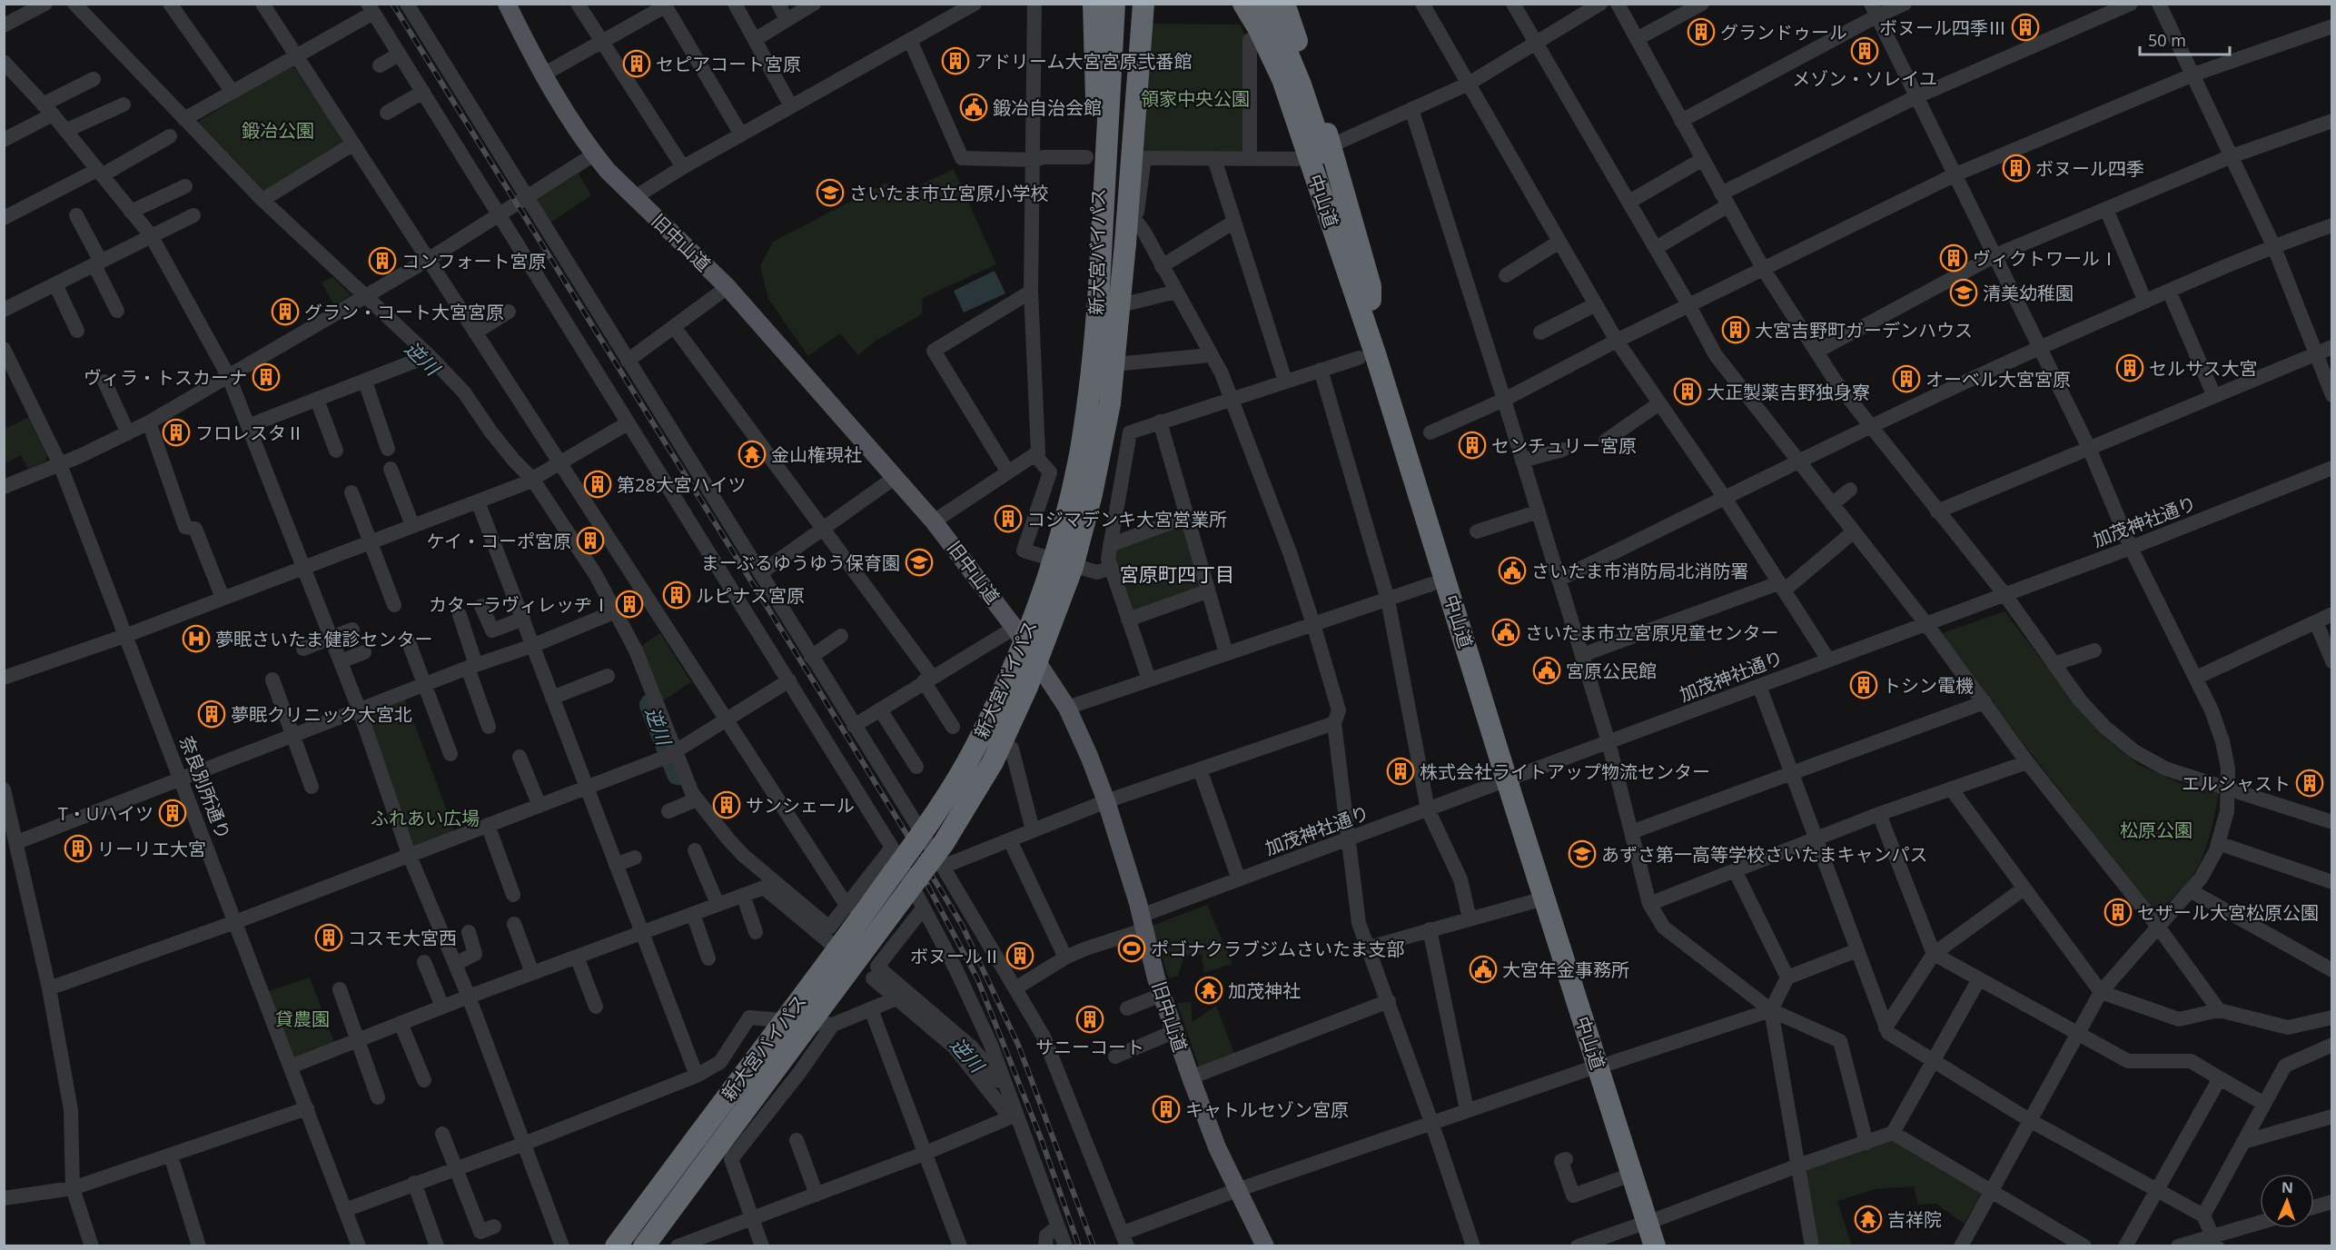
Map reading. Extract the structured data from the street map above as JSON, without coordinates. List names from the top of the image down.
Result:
{
  "streets": {
    "highway": ["中山道", "新大宮バイパス"],
    "main road": ["旧中山道"],
    "street": ["加茂神社通り", "奈良別所通り"]
  },
  "crossings": [
    ["中山道", "加茂神社通り"],
    ["旧中山道", "加茂神社通り"]
  ],
  "districts": ["宮原町四丁目"],
  "water": ["逆川"],
  "parks": [
    "領家中央公園",
    "鍛冶公園",
    "ふれあい広場",
    "松原公園",
    "貸農園"
  ],
  "places": {
    "building": [
      "ボヌール四季Ⅲ",
      "グランドゥール",
      "メゾン・ソレイユ",
      "アドリーム大宮宮原弐番館",
      "セピアコート宮原",
      "ボヌール四季",
      "ヴィクトワールⅠ",
      "コンフォート宮原",
      "グラン・コート大宮宮原",
      "大宮吉野町ガーデンハウス",
      "セルサス大宮",
      "ヴィラ・トスカーナ",
      "オーベル大宮宮原",
      "大正製薬吉野独身寮",
      "フロレスタⅡ",
      "センチュリー宮原",
      "第28大宮ハイツ",
      "コジマデンキ大宮営業所",
      "ケイ・コーポ宮原",
      "ルピナス宮原",
      "カターラヴィレッヂⅠ",
      "トシン電機",
      "夢眠クリニック大宮北",
      "株式会社ライトアップ物流センター",
      "エルシャスト",
      "サンシェール",
      "T・Uハイツ",
      "リーリエ大宮",
      "セザール大宮松原公園",
      "コスモ大宮西",
      "ボヌールⅡ",
      "サニーコート",
      "キャトルセゾン宮原"
    ],
    "public building": [
      "鍛冶自治会館",
      "さいたま市消防局北消防署",
      "さいたま市立宮原児童センター",
      "宮原公民館",
      "大宮年金事務所"
    ],
    "school or university": [
      "さいたま市立宮原小学校",
      "清美幼稚園",
      "まーぶるゆうゆう保育園",
      "あずさ第一高等学校さいたまキャンパス"
    ],
    "temple": ["金山権現社", "加茂神社", "吉祥院"],
    "hospital": ["夢眠さいたま健診センター"],
    "sports": ["ポゴナクラブジムさいたま支部"]
  },
  "scale_bar": "50 m",
  "north": "top"
}
